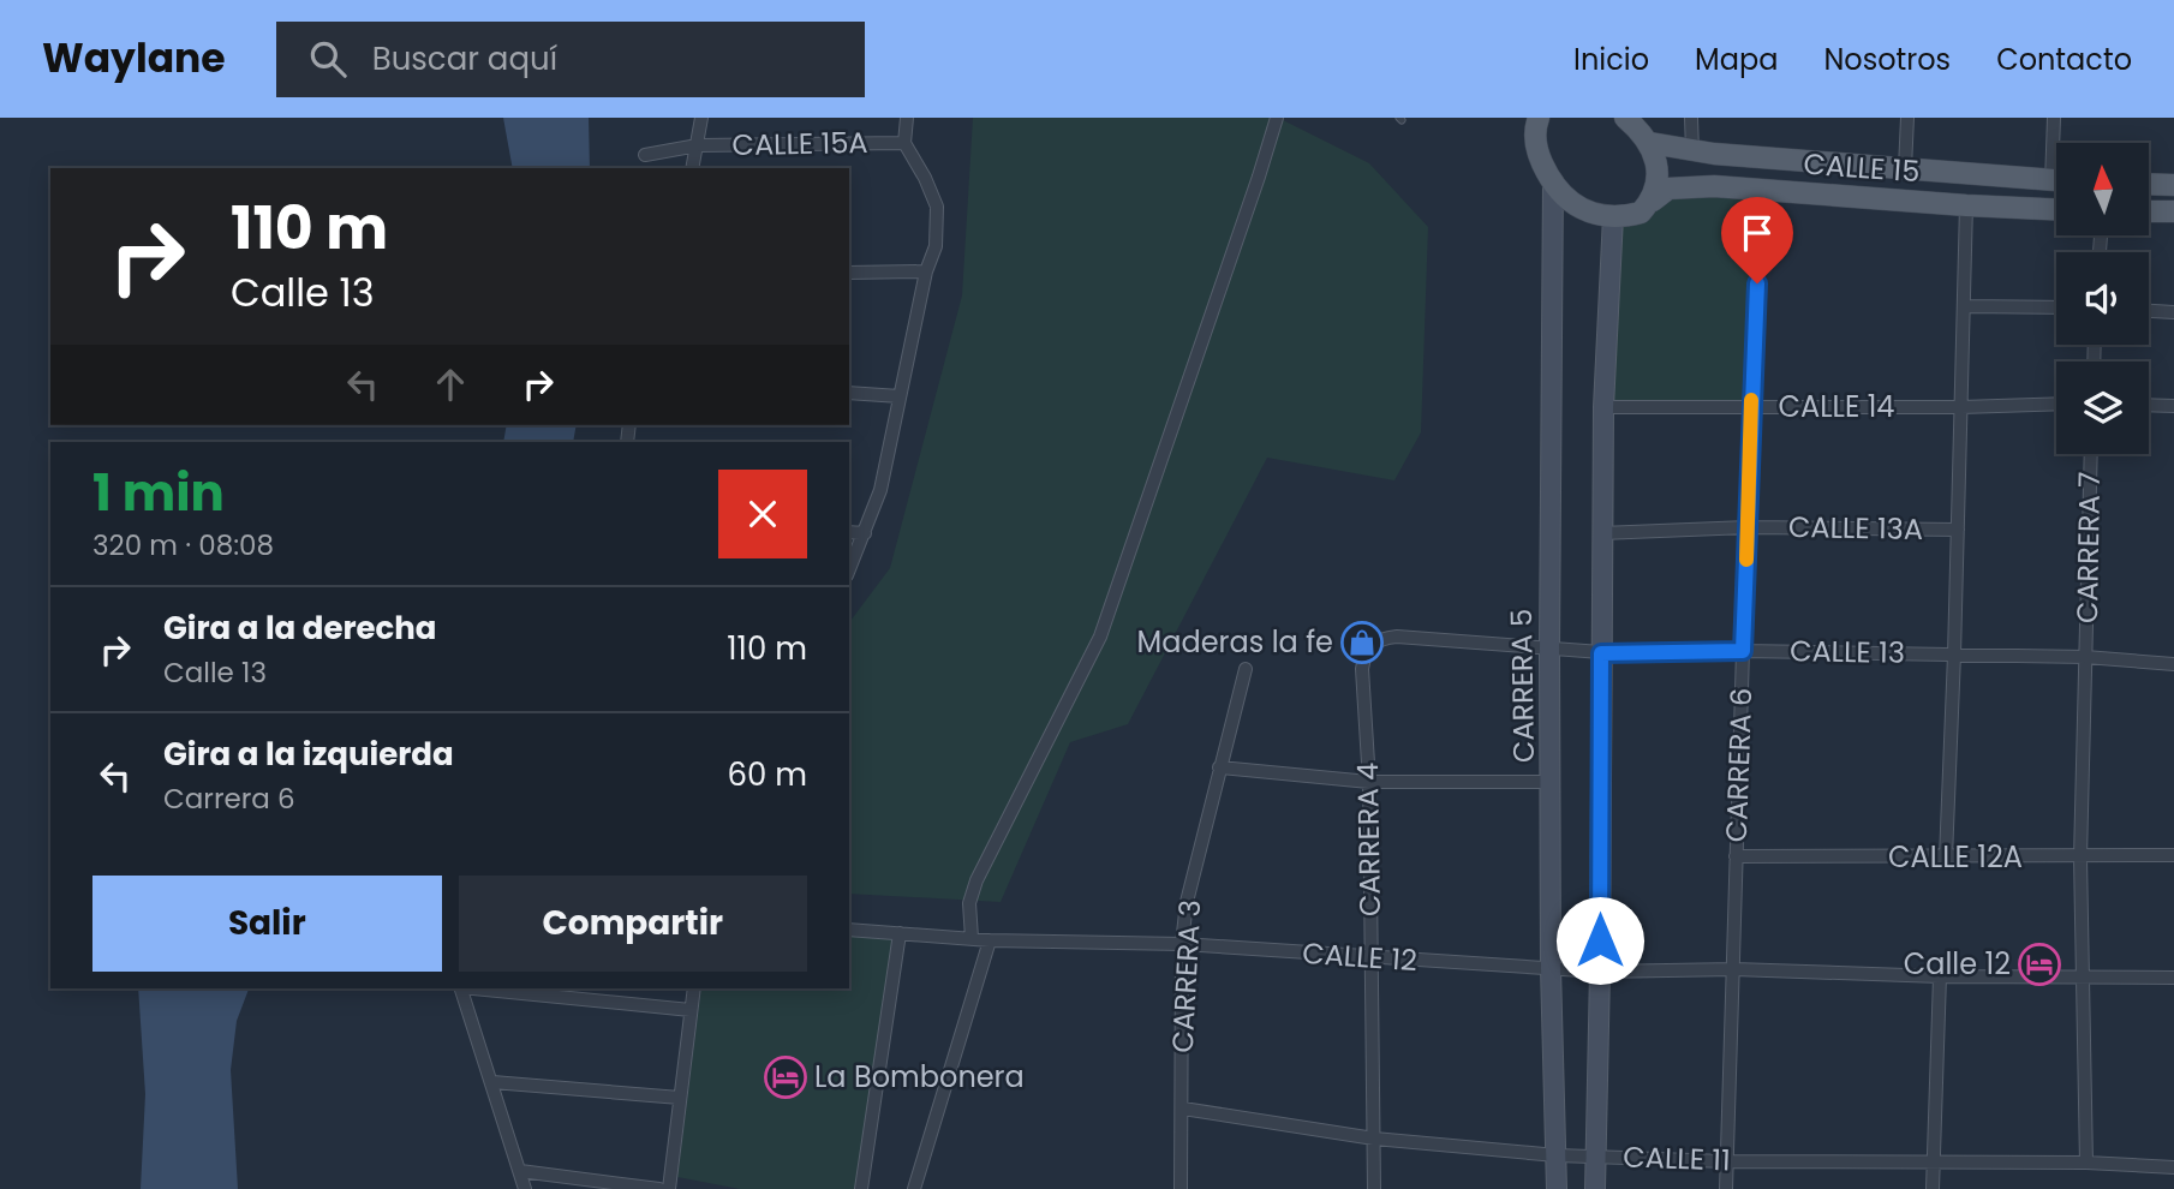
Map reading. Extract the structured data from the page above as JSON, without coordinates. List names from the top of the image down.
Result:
{
  "streets": {
    "main road": ["CALLE 15", "CARRERA 5"],
    "street": [
      "CALLE 15A",
      "CALLE 14",
      "CALLE 13A",
      "CARRERA 7",
      "CALLE 13",
      "CARRERA 6",
      "CARRERA 4",
      "CALLE 12A",
      "CALLE 12",
      "CARRERA 3",
      "CALLE 11"
    ]
  },
  "crossings": [
    ["CALLE 15", "CARRERA 6"],
    ["CALLE 14", "CARRERA 6"],
    ["CALLE 13A", "CARRERA 6"],
    ["CARRERA 7", "CALLE 13"],
    ["CARRERA 7", "CALLE 12A"],
    ["CARRERA 7", "CALLE 12"],
    ["CARRERA 7", "CALLE 11"],
    ["CALLE 13", "CARRERA 5"],
    ["CALLE 13", "CARRERA 6"],
    ["CALLE 13", "CARRERA 4"],
    ["CARRERA 5", "CALLE 12"],
    ["CARRERA 5", "CALLE 11"],
    ["CARRERA 6", "CALLE 12A"],
    ["CARRERA 6", "CALLE 12"],
    ["CARRERA 6", "CALLE 11"],
    ["CARRERA 4", "CALLE 12"],
    ["CARRERA 4", "CALLE 11"],
    ["CALLE 12", "CARRERA 3"],
    ["CARRERA 3", "CALLE 11"]
  ],
  "places": {
    "shop": ["Maderas la fe"],
    "hotel": ["Calle 12", "La Bombonera"]
  },
  "north": "top",
  "page": {
    "header": "Waylane",
    "search": "Buscar aquí",
    "nav": [
      "Inicio",
      "Mapa",
      "Nosotros",
      "Contacto"
    ],
    "turn": ["110 m", "Calle 13"],
    "heading": ["1 min", "320 m · 08:08"],
    "list": [
      {
        "name": "Gira a la derecha",
        "note": "Calle 13",
        "value": "110 m"
      },
      {
        "name": "Gira a la izquierda",
        "note": "Carrera 6",
        "value": "60 m"
      }
    ],
    "buttons": ["Salir", "Compartir"]
  }
}
